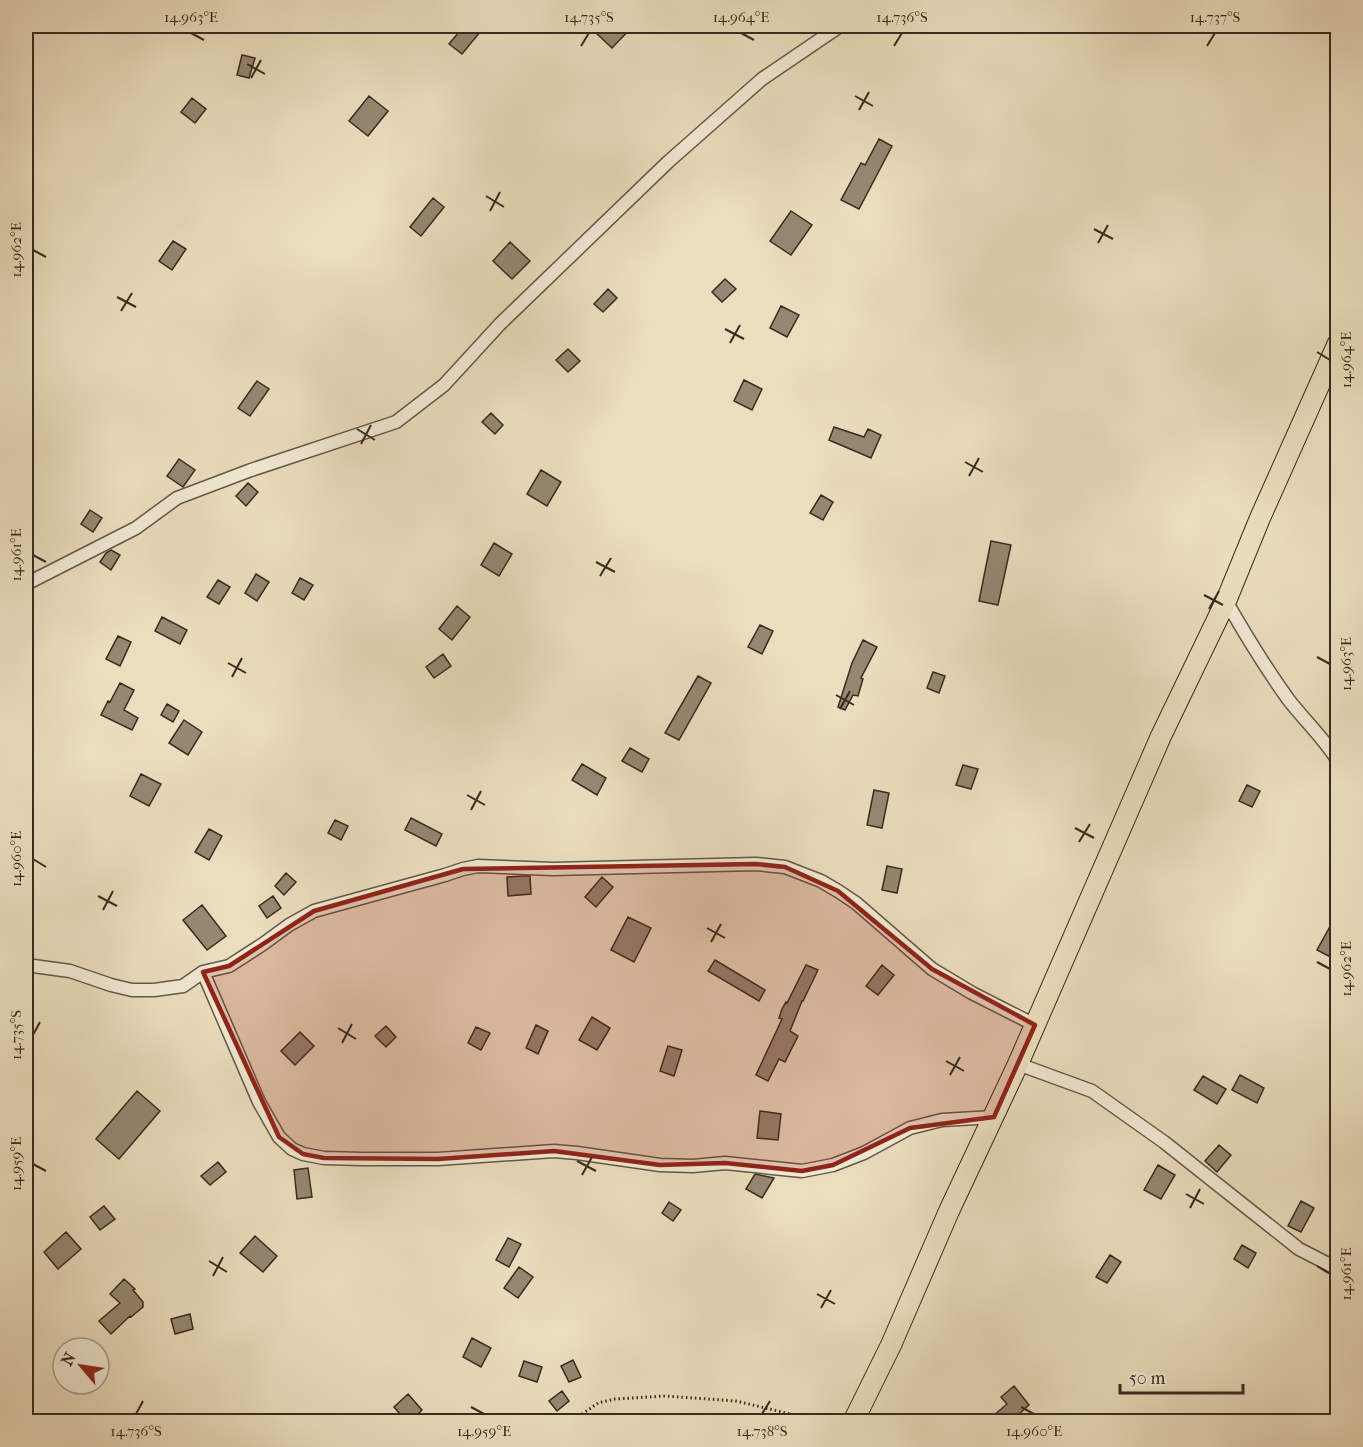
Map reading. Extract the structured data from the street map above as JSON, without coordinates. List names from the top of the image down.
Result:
{
  "scale_bar": "50 m",
  "north": "top left",
  "coordinates": [
    "14.963°E",
    "14.735°S",
    "14.964°E",
    "14.736°S",
    "14.737°S",
    "14.962°E",
    "14.961°E",
    "14.960°E",
    "14.959°E",
    "14.738°S"
  ]
}
